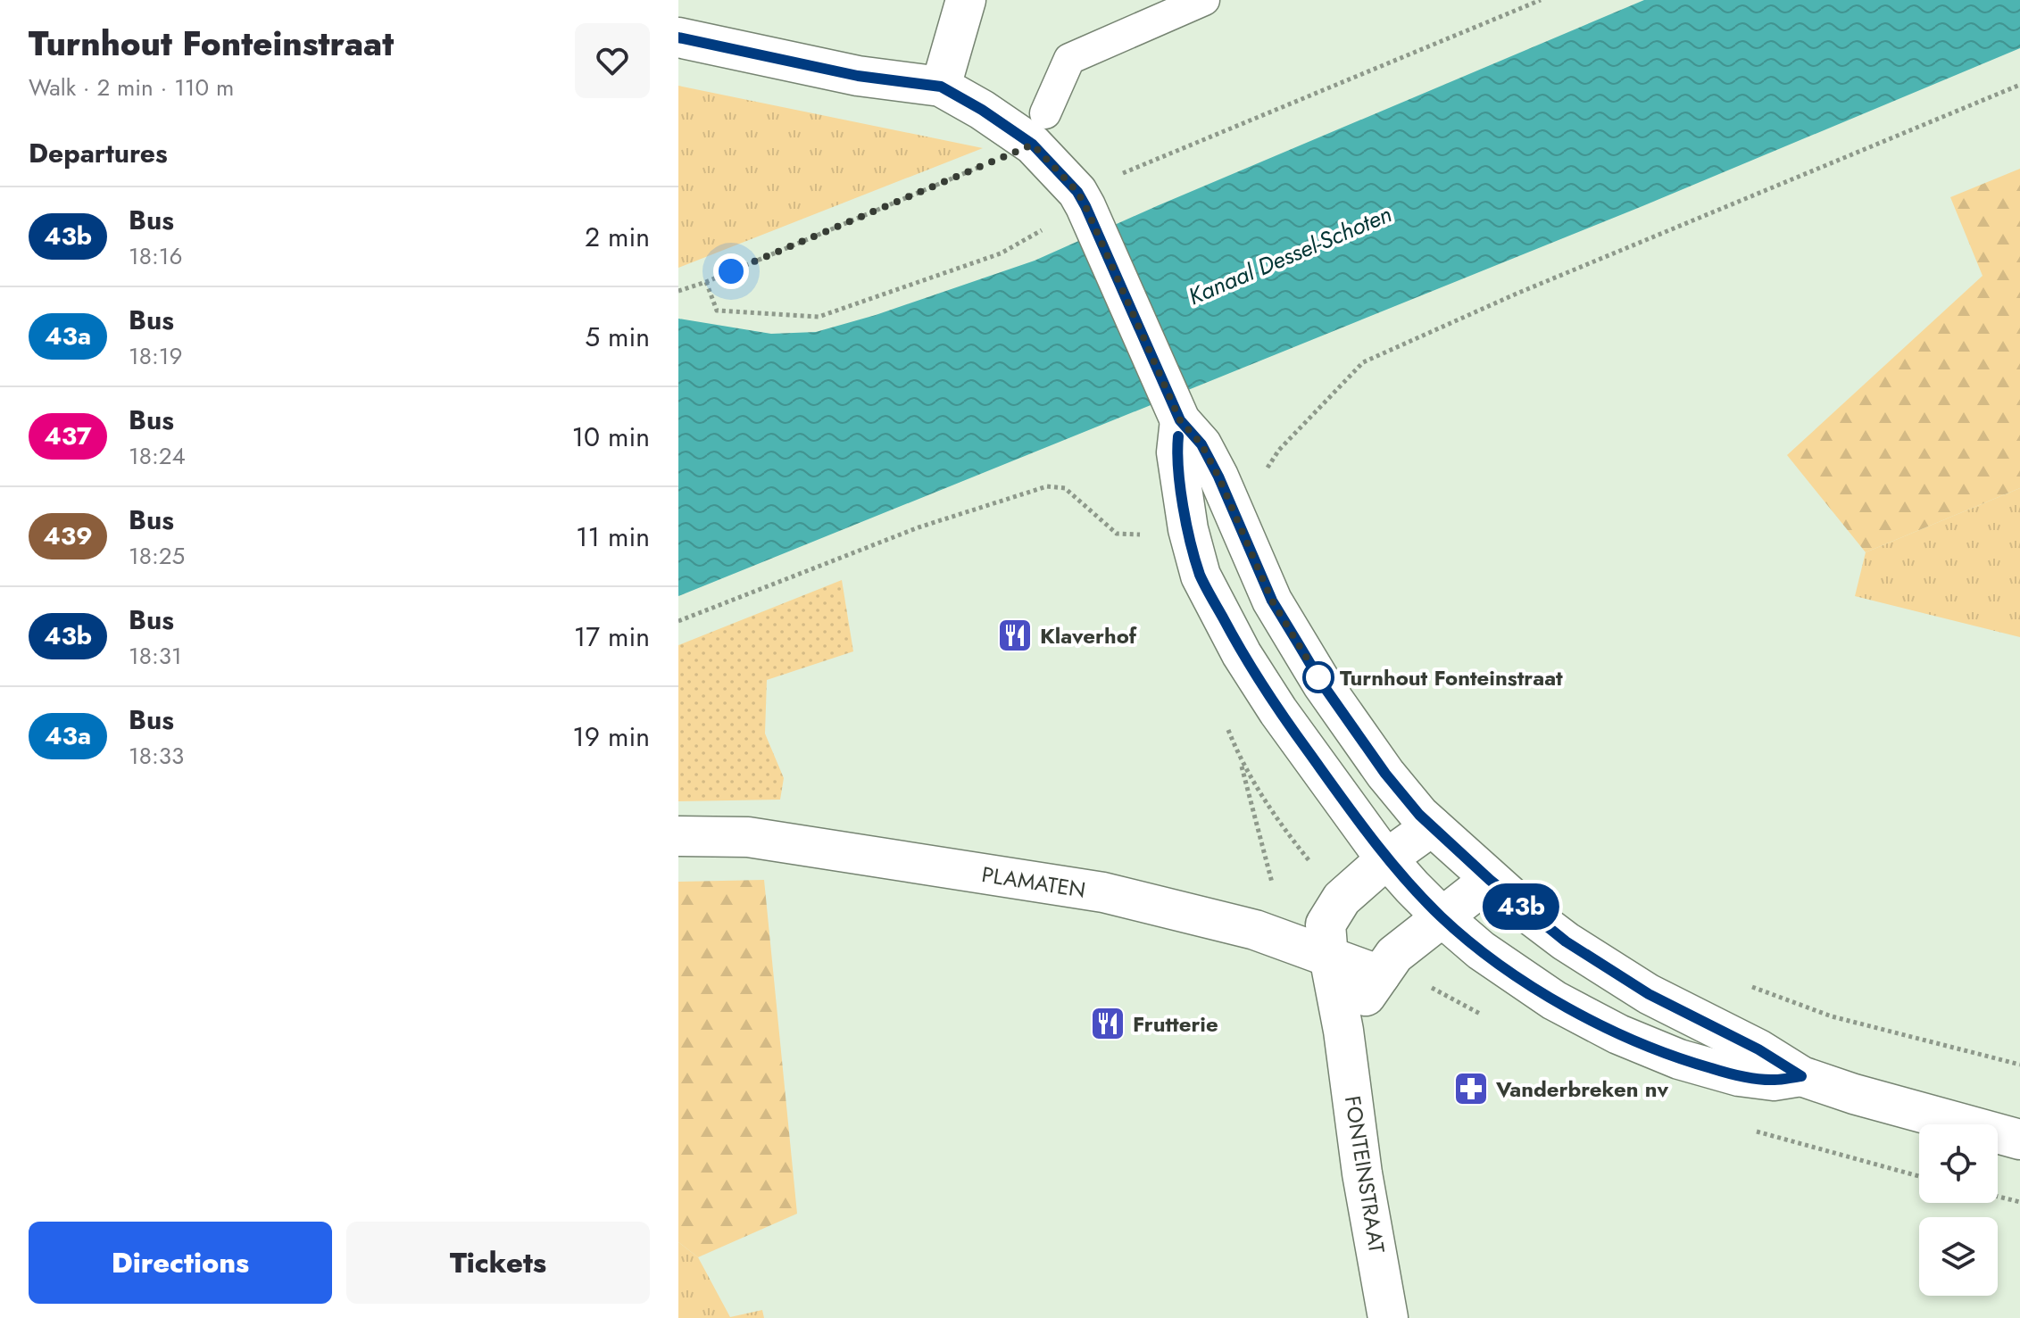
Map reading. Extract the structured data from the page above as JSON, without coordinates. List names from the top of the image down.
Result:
{
  "streets": {
    "street": ["PLAMATEN", "FONTEINSTRAAT"]
  },
  "crossings": [
    ["PLAMATEN", "FONTEINSTRAAT"]
  ],
  "water": ["Kanaal Dessel-Schoten"],
  "places": {
    "restaurant": ["Klaverhof", "Frutterie"],
    "other": ["Turnhout Fonteinstraat"],
    "pharmacy": ["Vanderbreken nv"]
  },
  "lines": ["bus line 43b"],
  "page": {
    "heading": [
      ["Turnhout Fonteinstraat", "Walk · 2 min · 110 m"],
      "Departures"
    ],
    "on_map": "43b",
    "list": [
      {
        "mark": "43b",
        "name": "Bus",
        "note": "18:16",
        "value": "2 min"
      },
      {
        "mark": "43a",
        "name": "Bus",
        "note": "18:19",
        "value": "5 min"
      },
      {
        "mark": "437",
        "name": "Bus",
        "note": "18:24",
        "value": "10 min"
      },
      {
        "mark": "439",
        "name": "Bus",
        "note": "18:25",
        "value": "11 min"
      },
      {
        "mark": "43b",
        "name": "Bus",
        "note": "18:31",
        "value": "17 min"
      },
      {
        "mark": "43a",
        "name": "Bus",
        "note": "18:33",
        "value": "19 min"
      }
    ],
    "buttons": ["Directions", "Tickets"]
  }
}
